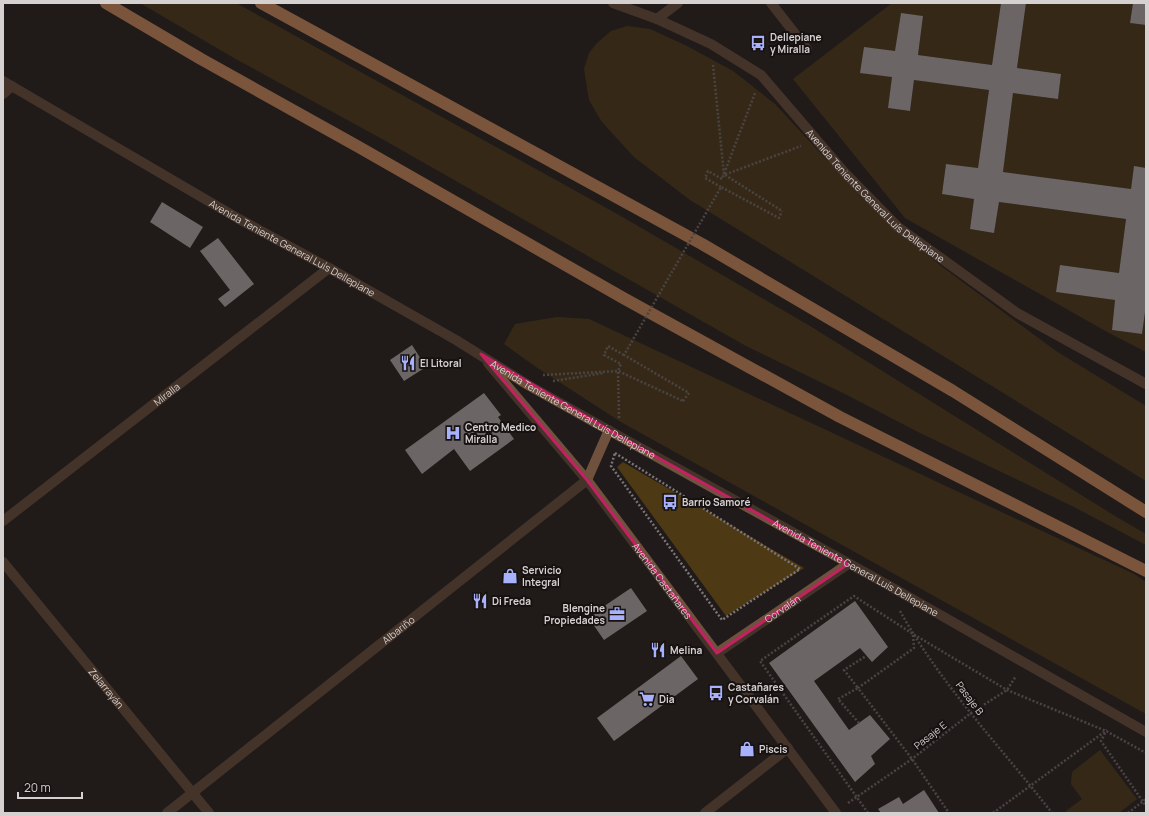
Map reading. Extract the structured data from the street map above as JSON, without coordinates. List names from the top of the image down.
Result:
{
  "streets": {
    "street": [
      "Avenida Teniente General Luís Dellepiane",
      "Miralla",
      "Avenida Castañares",
      "Corvalán",
      "Albariño",
      "Zelarrayán"
    ],
    "path": ["Pasaje B", "Pasaje E"]
  },
  "crossings": [
    ["Avenida Teniente General Luís Dellepiane", "Miralla"],
    ["Avenida Teniente General Luís Dellepiane", "Avenida Castañares"],
    ["Avenida Teniente General Luís Dellepiane", "Corvalán"],
    ["Avenida Teniente General Luís Dellepiane", "Albariño"],
    ["Avenida Teniente General Luís Dellepiane", "Pasaje E"],
    ["Avenida Castañares", "Corvalán"],
    ["Avenida Castañares", "Albariño"],
    ["Avenida Castañares", "Pasaje E"],
    ["Albariño", "Zelarrayán"],
    ["Pasaje B", "Pasaje E"]
  ],
  "places": {
    "bus stop": ["Dellepiane y Miralla", "Barrio Samoré", "Castañares y Corvalán"],
    "restaurant": ["El Litoral", "Di Freda", "Melina"],
    "hospital": ["Centro Medico Miralla"],
    "shop": ["Servicio Integral", "Piscis"],
    "office": ["Blengine Propiedades"],
    "supermarket": ["Dia"]
  },
  "scale_bar": "20 m"
}
